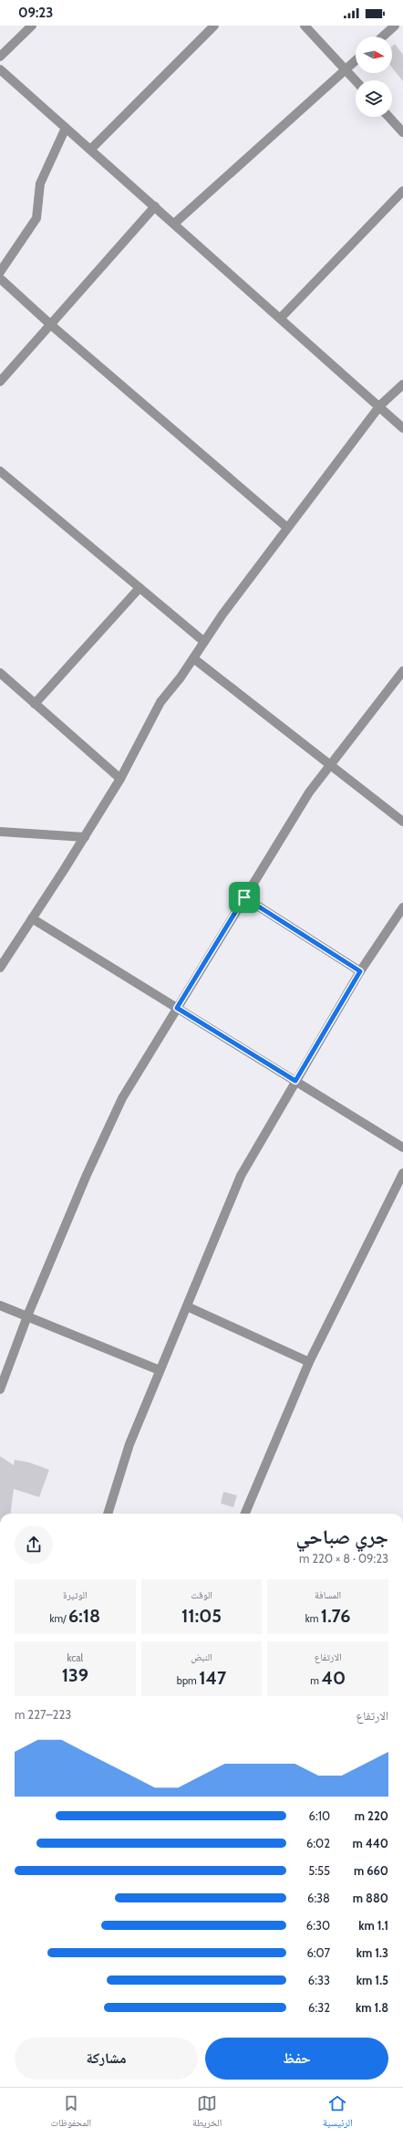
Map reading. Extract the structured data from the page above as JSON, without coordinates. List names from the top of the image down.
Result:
{
  "north": "right",
  "page": {
    "status": "09:23",
    "heading": ["جري صباحي", "09:23 · 8 × 220 m"],
    "stats": [
      ["المسافة", "1.76 km"],
      ["الوقت", "11:05"],
      ["الوتيرة", "6:18 /km"],
      ["الارتفاع", "40 m"],
      ["النبض", "147 bpm"],
      ["kcal", "139"]
    ],
    "chart": ["الارتفاع", "223–227 m"],
    "list": [
      {
        "name": "220 m",
        "note": "6:10"
      },
      {
        "name": "440 m",
        "note": "6:02"
      },
      {
        "name": "660 m",
        "note": "5:55"
      },
      {
        "name": "880 m",
        "note": "6:38"
      },
      {
        "name": "1.1 km",
        "note": "6:30"
      },
      {
        "name": "1.3 km",
        "note": "6:07"
      },
      {
        "name": "1.5 km",
        "note": "6:33"
      },
      {
        "name": "1.8 km",
        "note": "6:32"
      }
    ],
    "buttons": ["حفظ", "مشاركة"],
    "tabs": ["الرئيسية", "الخريطة", "المحفوظات"]
  }
}
